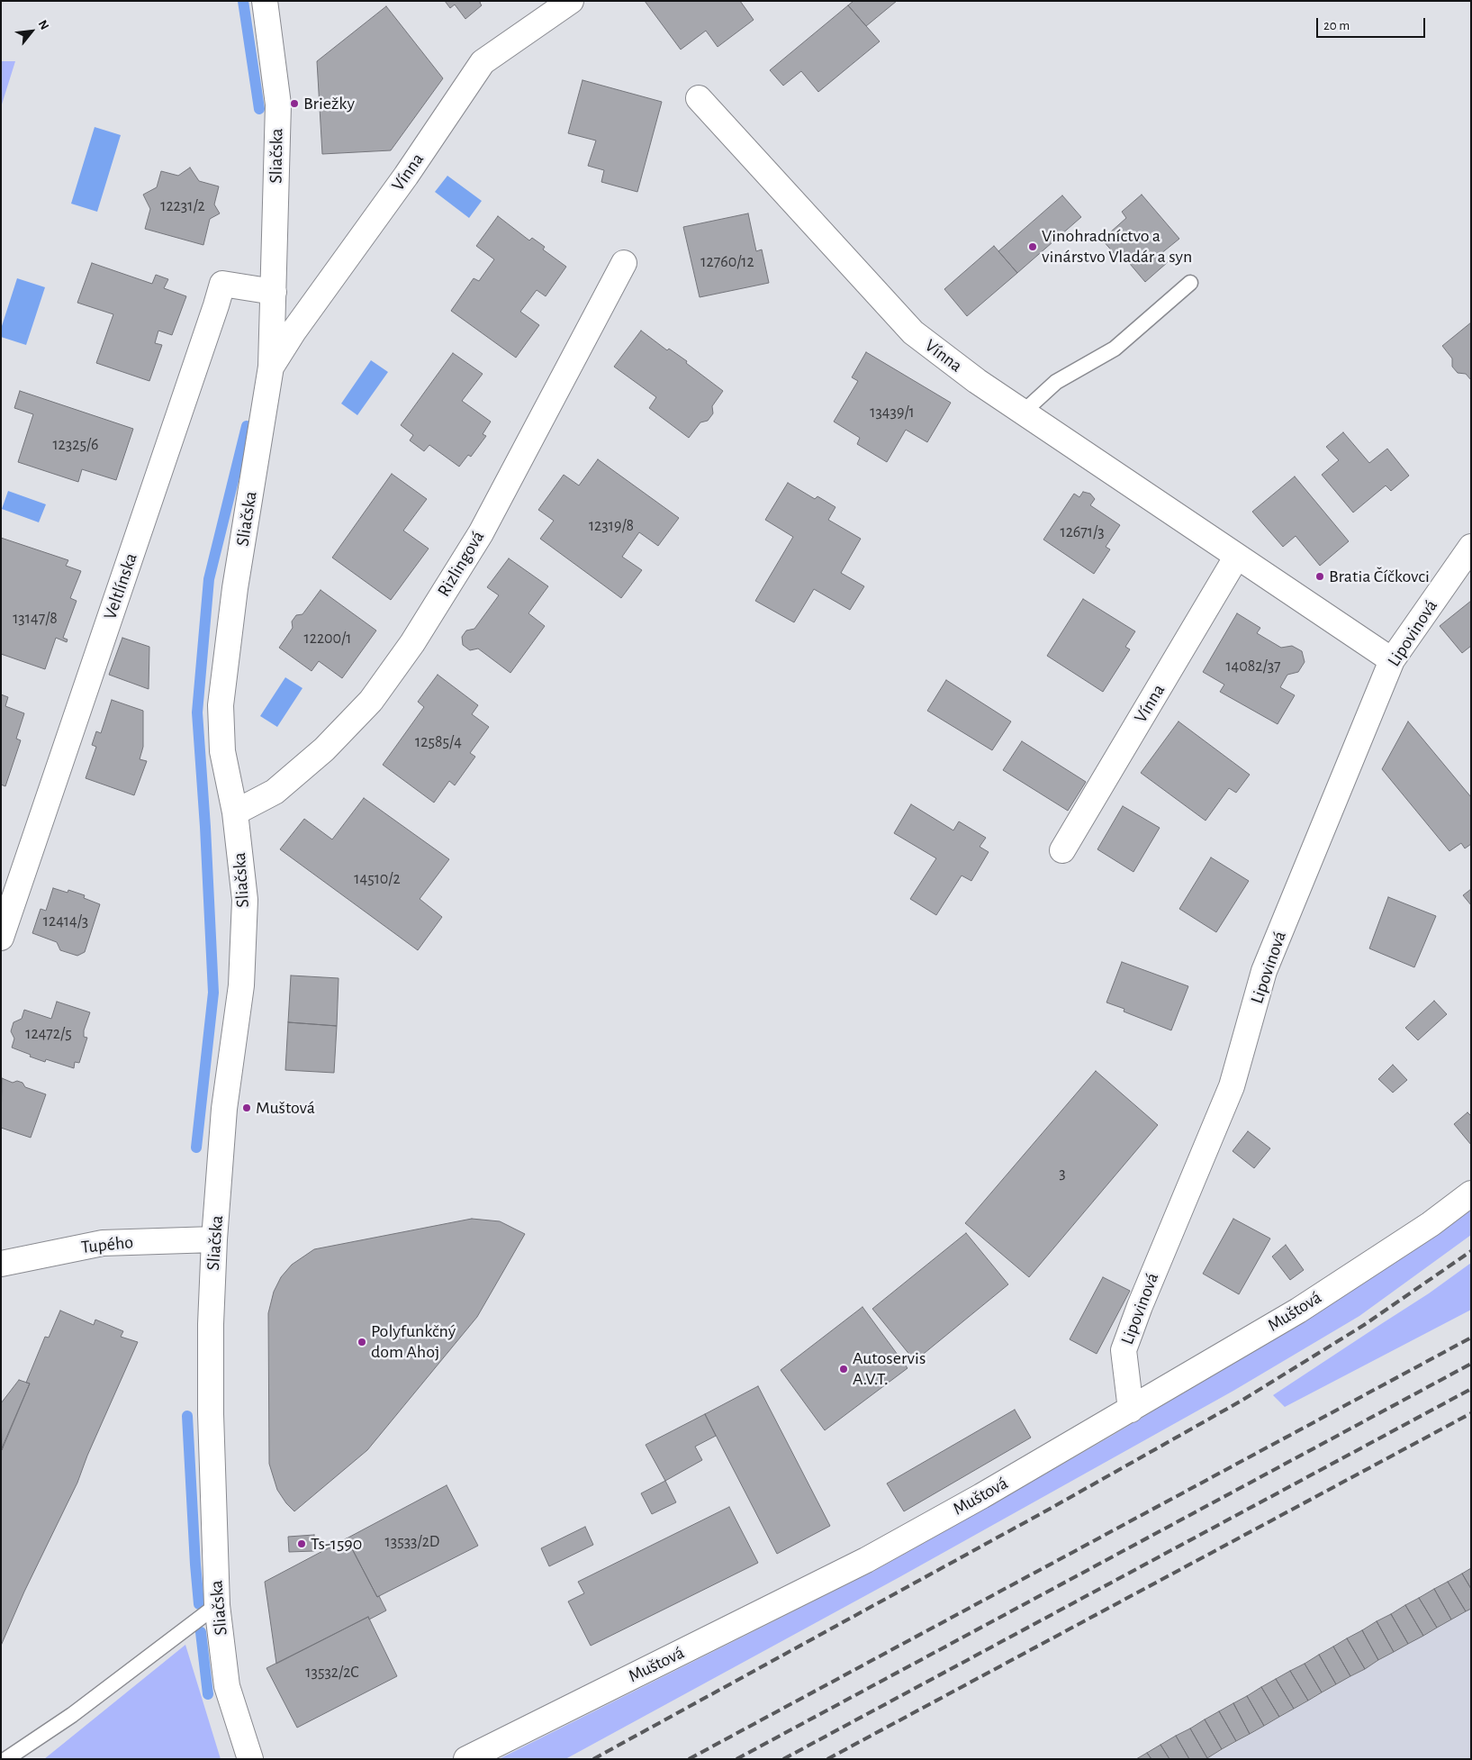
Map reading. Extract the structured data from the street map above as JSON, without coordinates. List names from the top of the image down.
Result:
{
  "streets": {
    "street": [
      "Sliačska",
      "Vínna",
      "Rizlingová",
      "Veltlínska",
      "Lipovinová",
      "Tupého",
      "Muštová"
    ]
  },
  "crossings": [
    ["Sliačska", "Vínna"],
    ["Sliačska", "Rizlingová"],
    ["Sliačska", "Veltlínska"],
    ["Sliačska", "Tupého"],
    ["Vínna", "Lipovinová"],
    ["Lipovinová", "Muštová"]
  ],
  "places": [
    "Briežky",
    "Vinohradníctvo a vinárstvo Vladár a syn",
    "Bratia Číčkovci",
    "Muštová",
    "Polyfunkčný dom Ahoj",
    "Autoservis A.V.T.",
    "Ts-1590"
  ],
  "house_numbers": [
    "12231/2",
    "12760/12",
    "13439/1",
    "12325/6",
    "12319/8",
    "12671/3",
    "13147/8",
    "12200/1",
    "14082/37",
    "12585/4",
    "14510/2",
    "12414/3",
    "12472/5",
    "3",
    "13533/2D",
    "13532/2C"
  ],
  "scale_bar": "20 m",
  "north": "top right"
}
